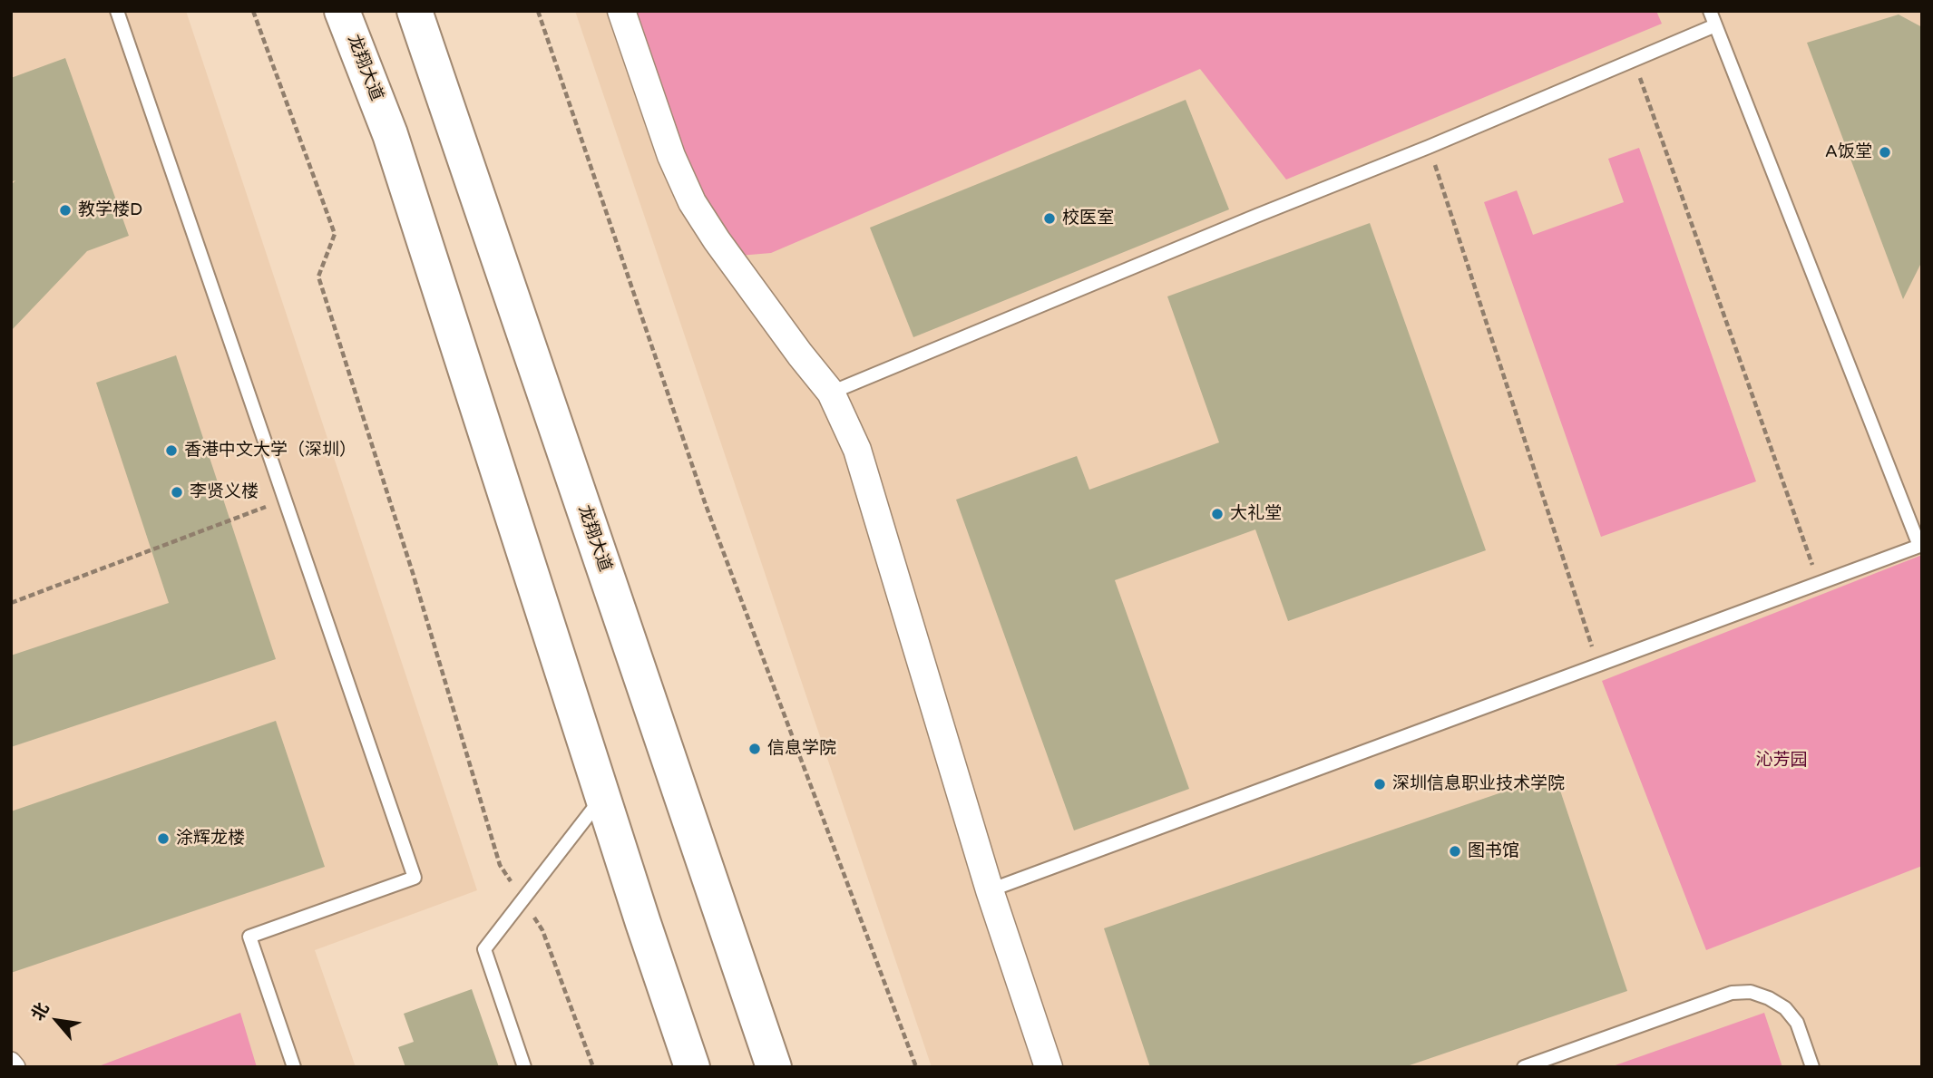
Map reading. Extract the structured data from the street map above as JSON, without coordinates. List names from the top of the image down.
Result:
{
  "streets": {
    "main road": ["龙翔大道"]
  },
  "parks": ["沁芳园"],
  "places": [
    "A饭堂",
    "教学楼D",
    "校医室",
    "香港中文大学（深圳）",
    "李贤义楼",
    "大礼堂",
    "信息学院",
    "深圳信息职业技术学院",
    "涂辉龙楼",
    "图书馆"
  ],
  "north": "top left"
}
